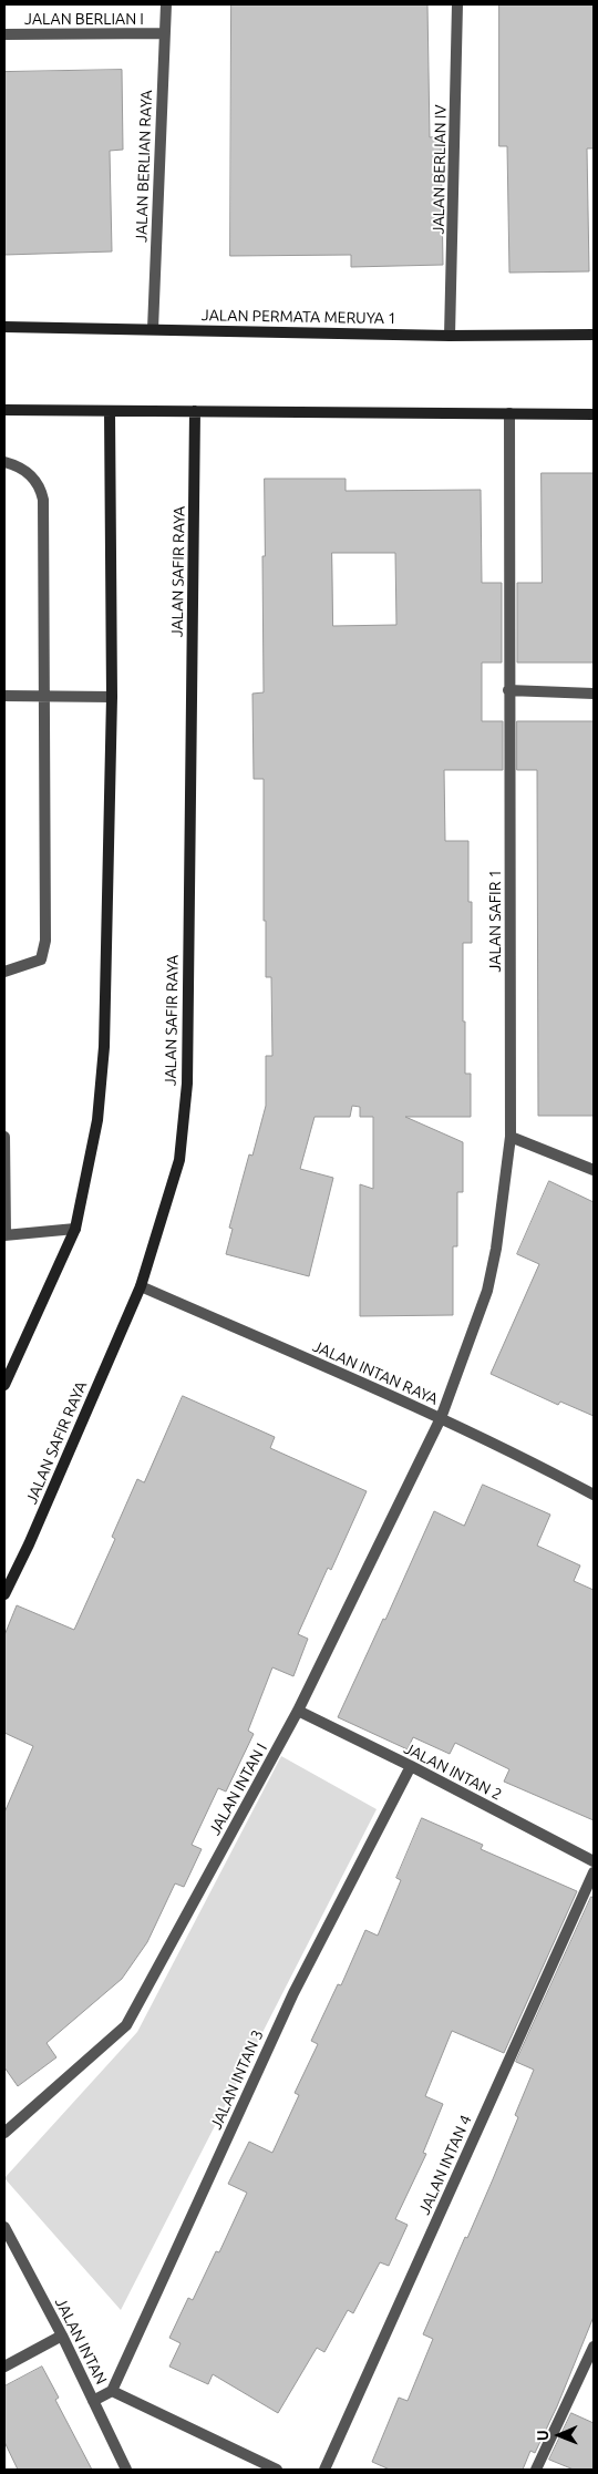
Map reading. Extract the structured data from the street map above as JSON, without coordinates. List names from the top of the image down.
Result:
{
  "streets": {
    "street": [
      "JALAN BERLIAN I",
      "JALAN BERLIAN RAYA",
      "JALAN BERLIAN IV",
      "JALAN PERMATA MERUYA 1",
      "JALAN SAFIR RAYA",
      "JALAN SAFIR 1",
      "JALAN INTAN RAYA",
      "JALAN INTAN 2",
      "JALAN INTAN I",
      "JALAN INTAN 3",
      "JALAN INTAN 4",
      "JALAN INTAN"
    ]
  },
  "crossings": [
    ["JALAN BERLIAN I", "JALAN BERLIAN RAYA"],
    ["JALAN BERLIAN RAYA", "JALAN PERMATA MERUYA 1"],
    ["JALAN BERLIAN IV", "JALAN PERMATA MERUYA 1"],
    ["JALAN SAFIR RAYA", "JALAN INTAN RAYA"],
    ["JALAN SAFIR 1", "JALAN INTAN RAYA"],
    ["JALAN SAFIR 1", "JALAN INTAN I"],
    ["JALAN INTAN RAYA", "JALAN INTAN I"],
    ["JALAN INTAN 2", "JALAN INTAN I"],
    ["JALAN INTAN 2", "JALAN INTAN 3"]
  ],
  "north": "left"
}
